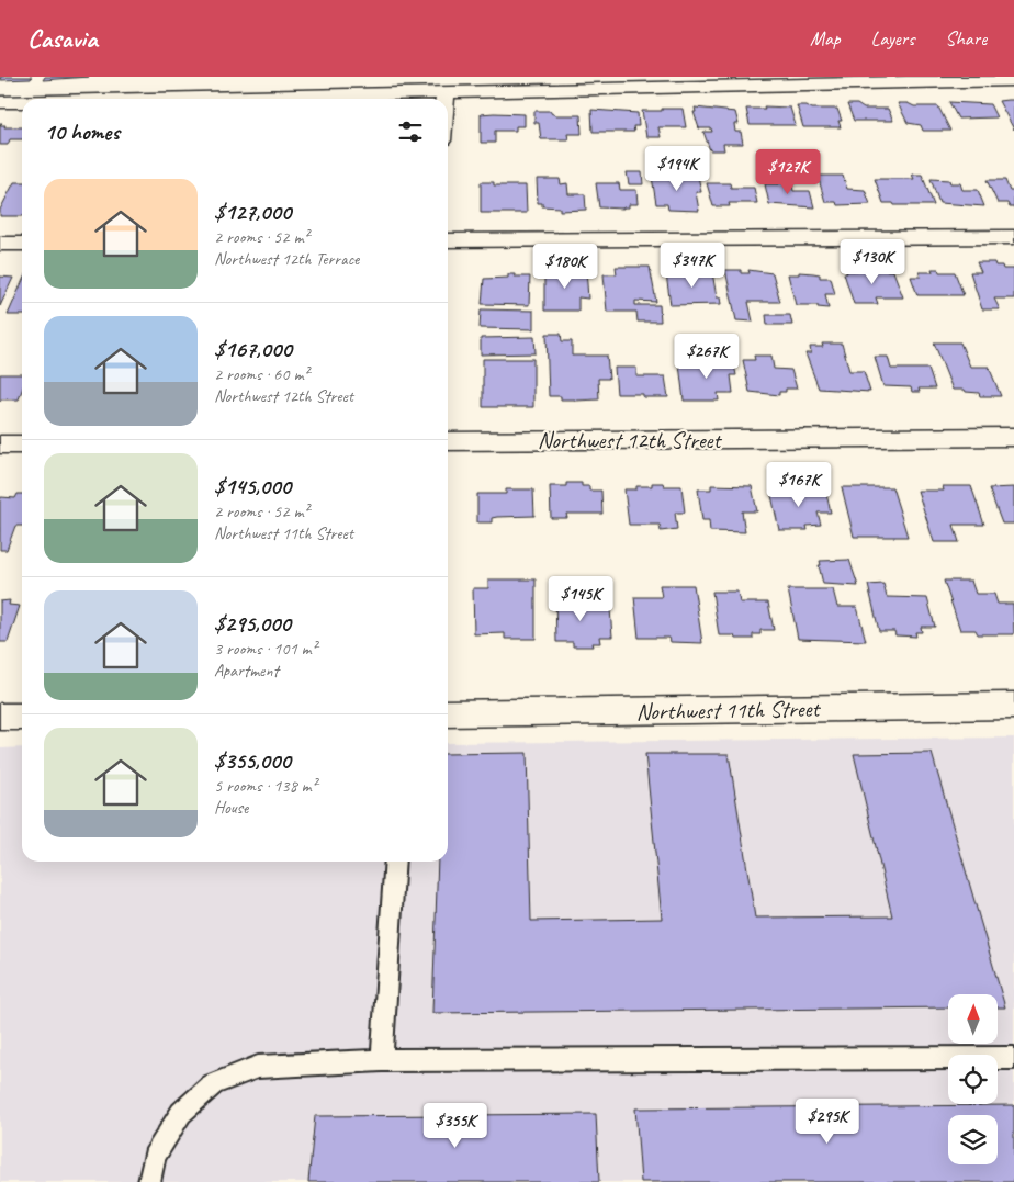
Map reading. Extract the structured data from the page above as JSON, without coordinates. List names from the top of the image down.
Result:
{
  "streets": {
    "street": ["Northwest 12th Street", "Northwest 11th Street"]
  },
  "north": "top",
  "page": {
    "header": "Casavia",
    "nav": ["Map", "Layers", "Share"],
    "heading": "10 homes",
    "price": [
      "$194K",
      "$127K",
      "$130K",
      "$347K",
      "$180K",
      "$267K",
      "$167K",
      "$145K",
      "$295K",
      "$355K"
    ],
    "list": [
      {
        "name": "$127,000",
        "note": "2 rooms · 52 m² · Northwest 12th Terrace"
      },
      {
        "name": "$167,000",
        "note": "2 rooms · 60 m² · Northwest 12th Street"
      },
      {
        "name": "$145,000",
        "note": "2 rooms · 52 m² · Northwest 11th Street"
      },
      {
        "name": "$295,000",
        "note": "3 rooms · 101 m² · Apartment"
      },
      {
        "name": "$355,000",
        "note": "5 rooms · 138 m² · House"
      }
    ]
  }
}
